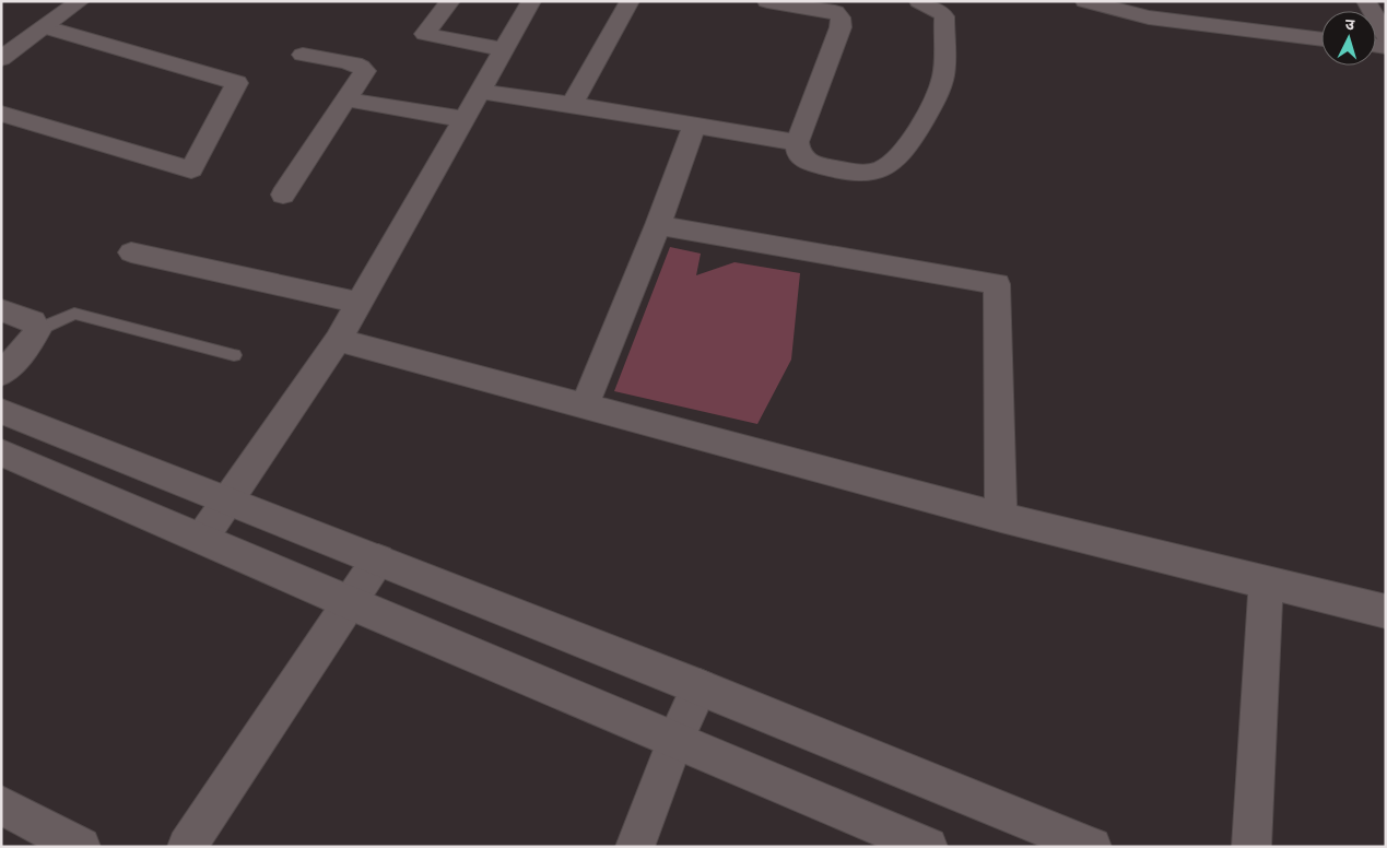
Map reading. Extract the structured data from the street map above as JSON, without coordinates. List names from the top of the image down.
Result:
{
  "north": "top"
}
